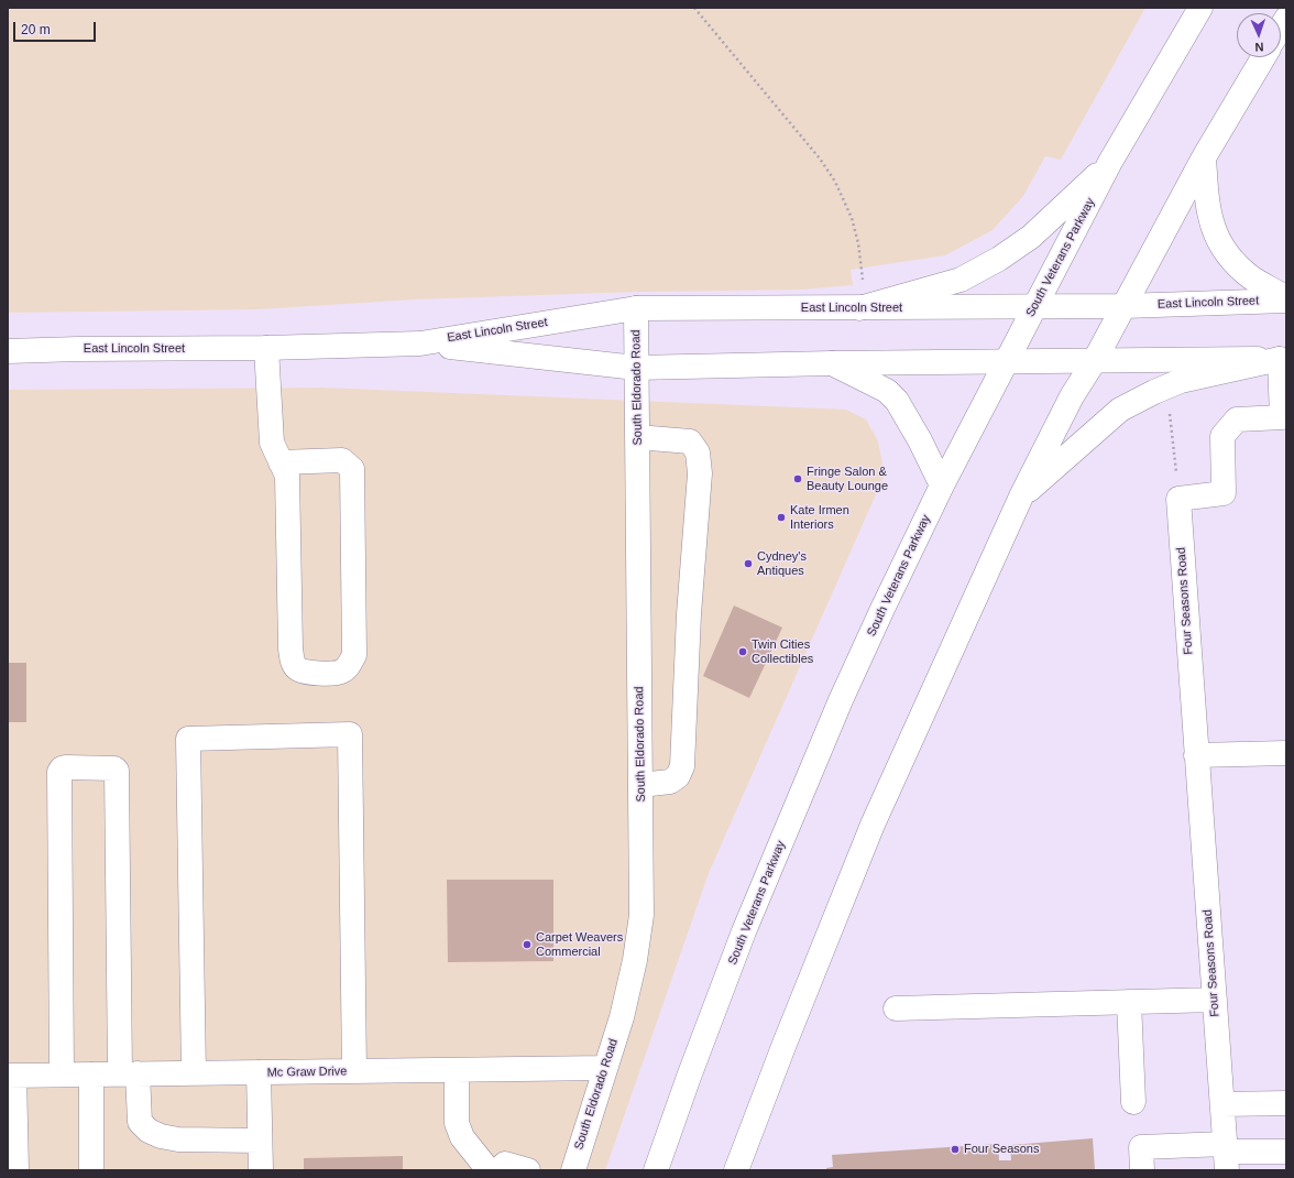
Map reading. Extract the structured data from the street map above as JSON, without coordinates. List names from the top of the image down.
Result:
{
  "streets": {
    "main road": [
      "South Veterans Parkway",
      "East Lincoln Street",
      "South Eldorado Road",
      "Four Seasons Road",
      "Mc Graw Drive"
    ]
  },
  "crossings": [
    ["South Veterans Parkway", "East Lincoln Street"],
    ["East Lincoln Street", "South Eldorado Road"],
    ["South Eldorado Road", "Mc Graw Drive"]
  ],
  "places": [
    "Fringe Salon & Beauty Lounge",
    "Kate Irmen Interiors",
    "Cydney's Antiques",
    "Twin Cities Collectibles",
    "Carpet Weavers Commercial",
    "Four Seasons"
  ],
  "scale_bar": "20 m",
  "north": "bottom"
}
